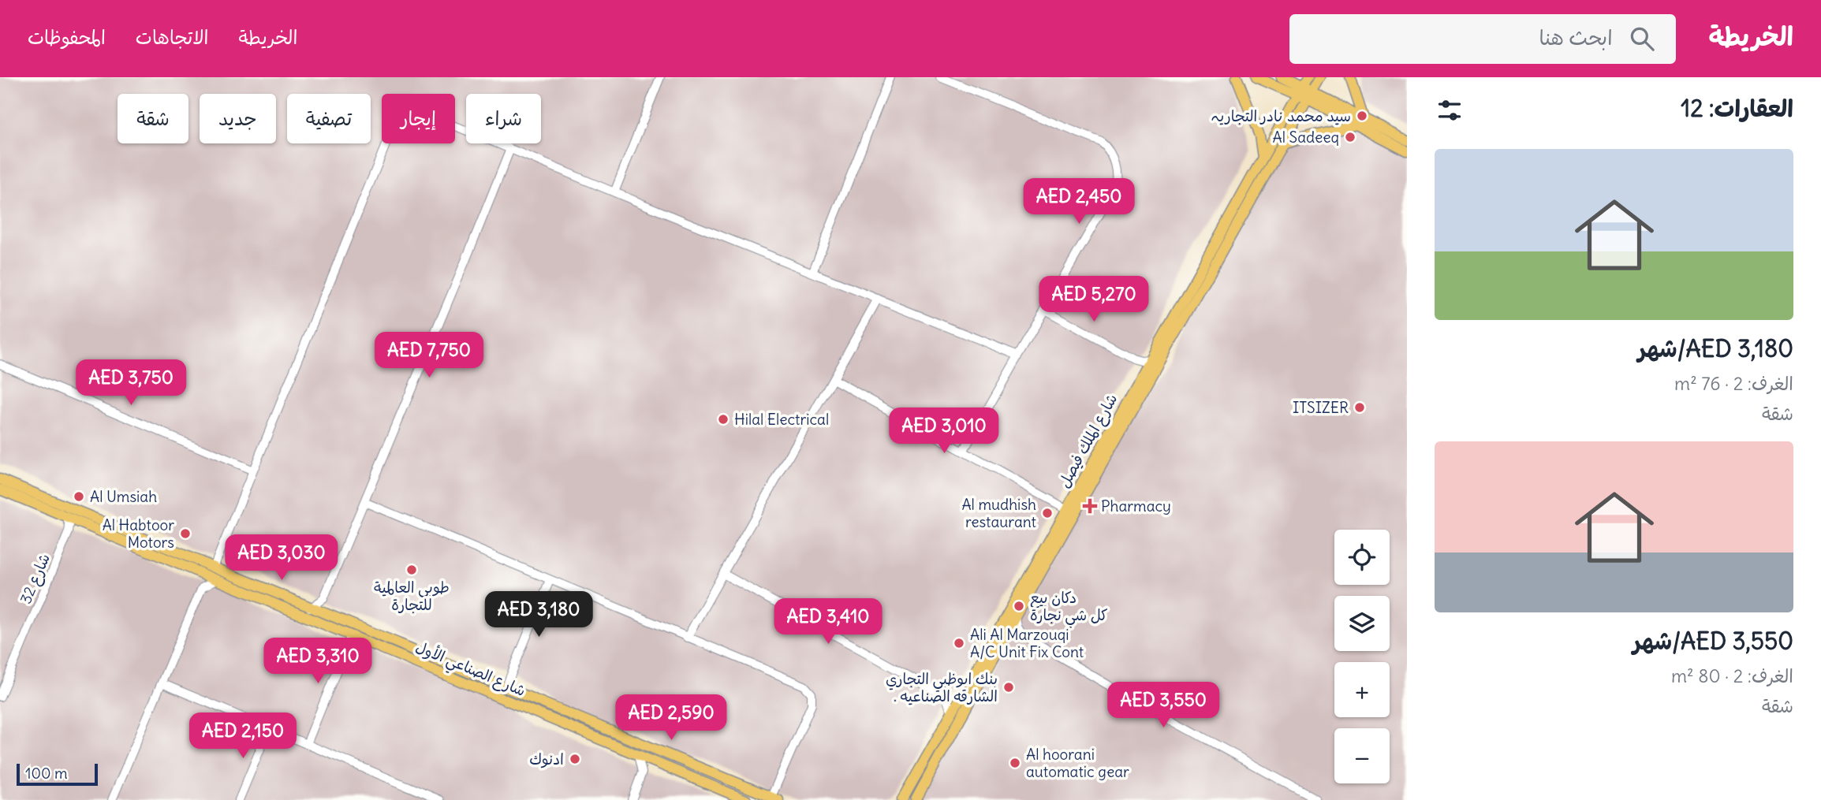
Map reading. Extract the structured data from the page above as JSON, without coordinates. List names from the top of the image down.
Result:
{
  "streets": {
    "main road": ["شارع الملك فيصل", "شارع الصناعي الأول"],
    "street": ["شارع 32"]
  },
  "places": {
    "other": [
      "سید محمد نادر التجاریہ",
      "Al Sadeeq",
      "ITSIZER",
      "Hilal Electrical",
      "Al Umsiah",
      "Al mudhish restaurant",
      "Al Habtoor Motors",
      "طوبي العالمية للتجارة",
      "دكان بيع كل شي نجارة",
      "Ali Al Marzouqi A/C Unit Fix Cont",
      "بنك ابوظبي التجاري . الشارقه الصناعيه",
      "ادنوك",
      "Al hoorani automatic gear"
    ],
    "health": ["Pharmacy"]
  },
  "scale_bar": "100 m",
  "page": {
    "header": "الخريطة",
    "search": "ابحث هنا",
    "nav": ["الخريطة", "الاتجاهات", "المحفوظات"],
    "heading": "العقارات: 12",
    "chip": [
      "شراء",
      "إيجار",
      "تصفية",
      "جديد",
      "شقة"
    ],
    "list": [
      {
        "name": "AED 3,180/شهر",
        "note": "الغرف: 2 · 76 m² · شقة"
      },
      {
        "name": "AED 3,550/شهر",
        "note": "الغرف: 2 · 80 m² · شقة"
      }
    ],
    "price": [
      "AED 2,450",
      "AED 5,270",
      "AED 7,750",
      "AED 3,750",
      "AED 3,010",
      "AED 3,030",
      "AED 3,180",
      "AED 3,410",
      "AED 3,310",
      "AED 3,550",
      "AED 2,590",
      "AED 2,150"
    ],
    "map_buttons": ["+", "−"],
    "scale": "100 m"
  }
}
